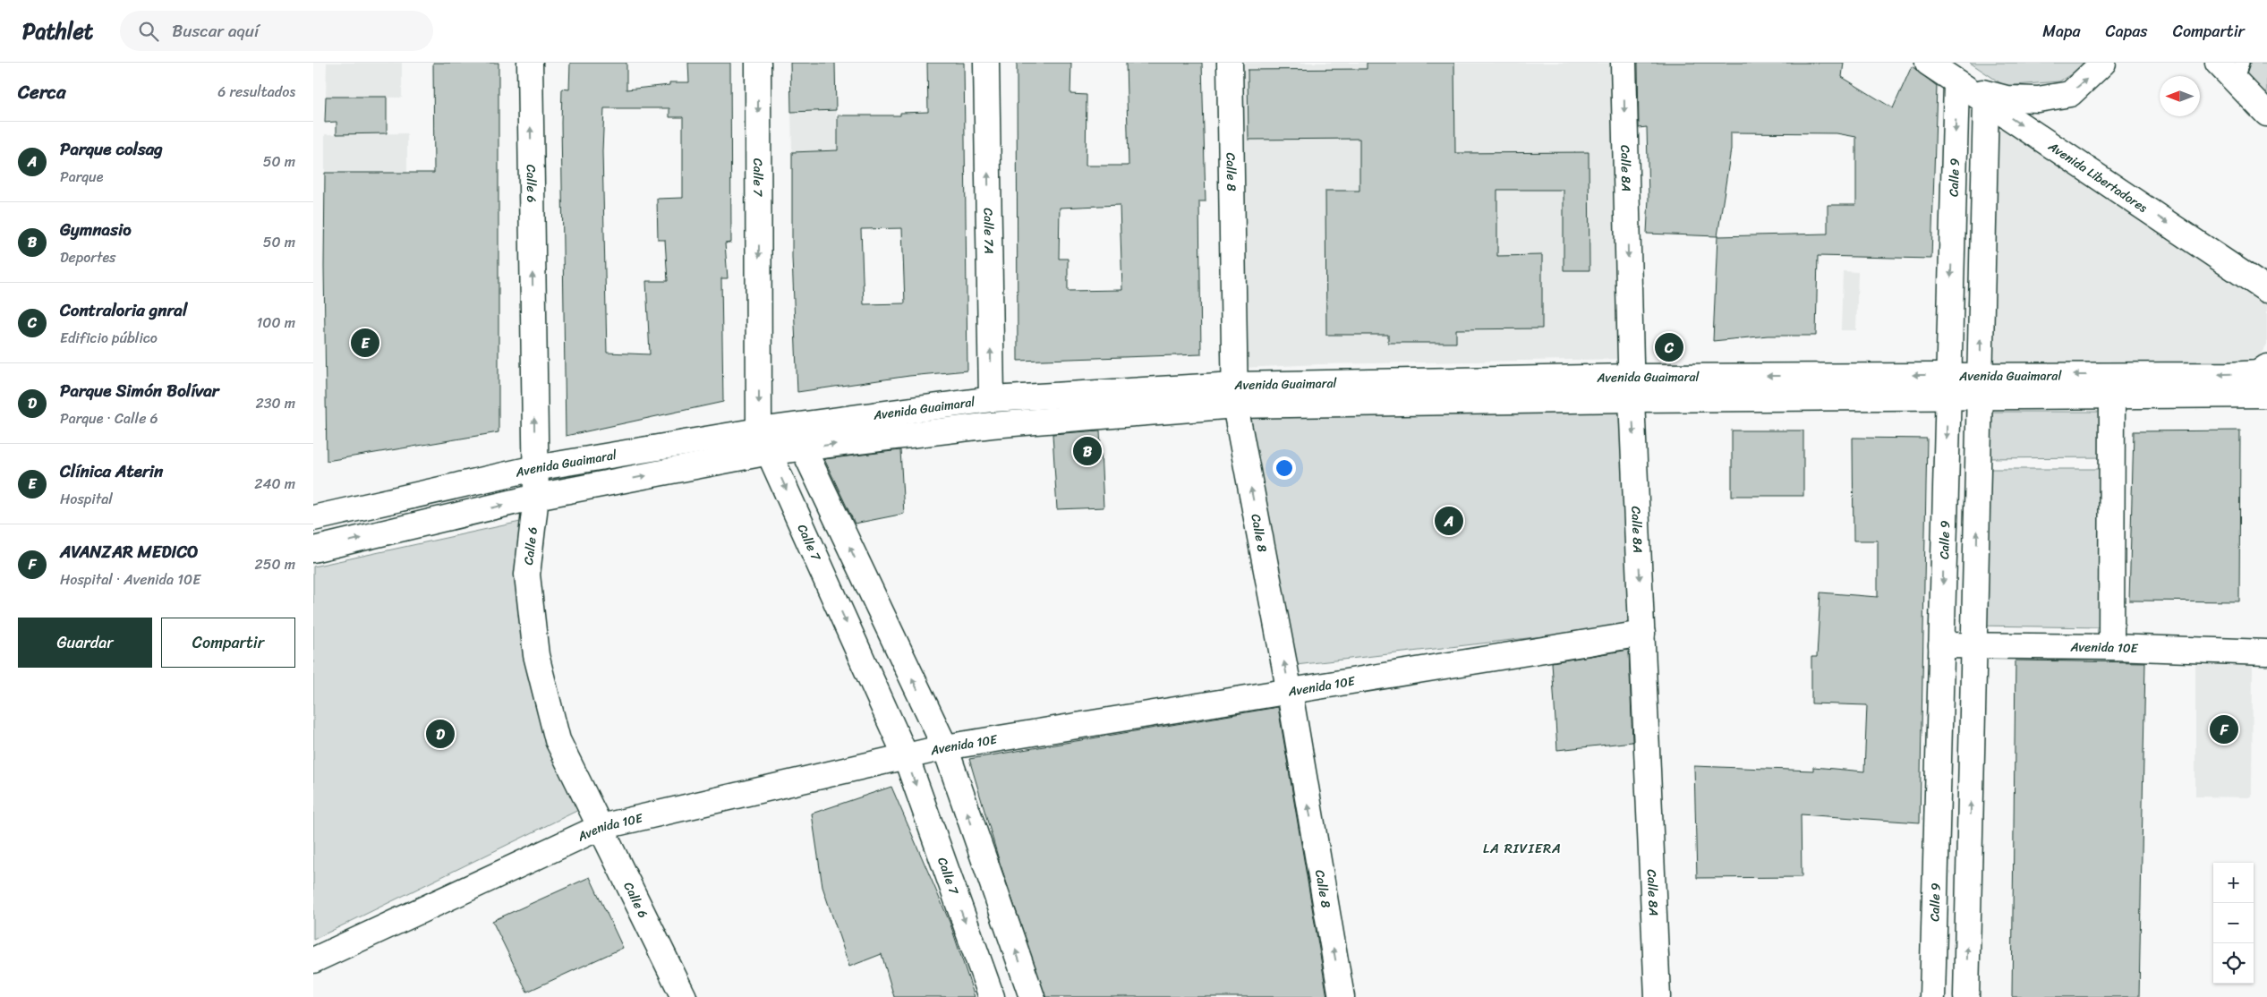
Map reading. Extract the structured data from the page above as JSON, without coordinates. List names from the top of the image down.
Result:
{
  "streets": {
    "street": [
      "Calle 8A",
      "Calle 8",
      "Avenida Libertadores",
      "Calle 7",
      "Calle 9",
      "Calle 6",
      "Calle 7A",
      "Avenida Guaimaral",
      "Avenida 10E"
    ]
  },
  "crossings": [
    ["Calle 8A", "Avenida Guaimaral"],
    ["Calle 8A", "Avenida 10E"],
    ["Calle 8", "Avenida Guaimaral"],
    ["Calle 8", "Avenida 10E"],
    ["Avenida Libertadores", "Calle 9"],
    ["Calle 7", "Avenida Guaimaral"],
    ["Calle 7", "Avenida 10E"],
    ["Calle 9", "Avenida Guaimaral"],
    ["Calle 9", "Avenida 10E"],
    ["Calle 6", "Avenida Guaimaral"],
    ["Calle 6", "Avenida 10E"],
    ["Calle 7A", "Avenida Guaimaral"]
  ],
  "one_way": [
    "Calle 8A",
    "Calle 8",
    "Avenida Libertadores",
    "Calle 6",
    "Calle 7A"
  ],
  "districts": ["LA RIVIERA"],
  "north": "left",
  "page": {
    "header": "Pathlet",
    "search": "Buscar aquí",
    "nav": ["Mapa", "Capas", "Compartir"],
    "heading": ["Cerca", "6 resultados"],
    "list": [
      {
        "mark": "A",
        "name": "Parque colsag",
        "note": "Parque",
        "value": "50 m"
      },
      {
        "mark": "B",
        "name": "Gymnasio",
        "note": "Deportes",
        "value": "50 m"
      },
      {
        "mark": "C",
        "name": "Contraloria gnral",
        "note": "Edificio público",
        "value": "100 m"
      },
      {
        "mark": "D",
        "name": "Parque Simón Bolívar",
        "note": "Parque · Calle 6",
        "value": "230 m"
      },
      {
        "mark": "E",
        "name": "Clínica Aterin",
        "note": "Hospital",
        "value": "240 m"
      },
      {
        "mark": "F",
        "name": "AVANZAR MEDICO",
        "note": "Hospital · Avenida 10E",
        "value": "250 m"
      }
    ],
    "pins": [
      "E",
      "C",
      "B",
      "A",
      "F",
      "D"
    ],
    "buttons": ["Guardar", "Compartir"],
    "map_buttons": ["+", "−"]
  }
}
